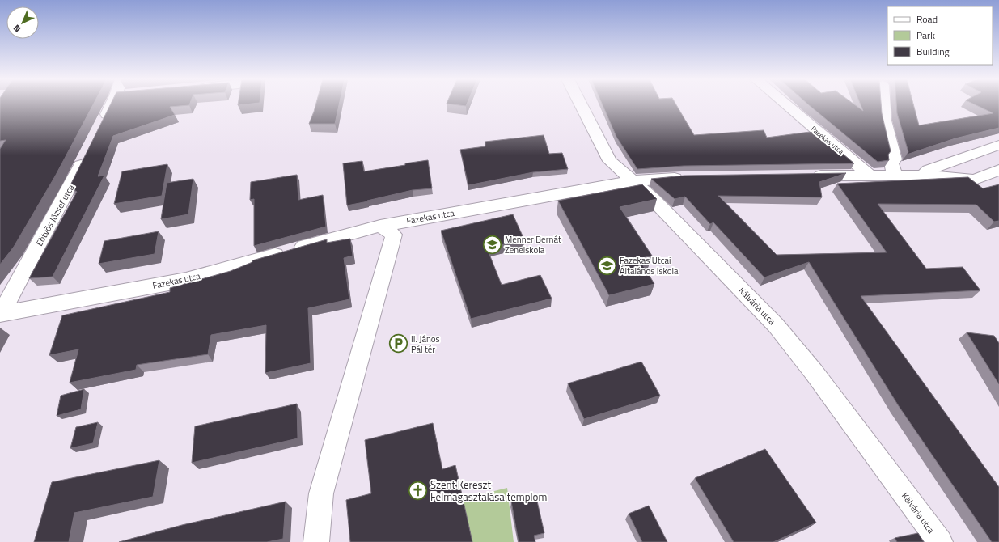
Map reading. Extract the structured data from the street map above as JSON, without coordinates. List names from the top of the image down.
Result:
{
  "streets": {
    "street": ["Fazekas utca", "Eötvös József utca", "Kálvária utca"]
  },
  "crossings": [
    ["Fazekas utca", "Eötvös József utca"],
    ["Fazekas utca", "Kálvária utca"]
  ],
  "places": {
    "school or university": ["Menner Bernát Zeneiskola", "Fazekas Utcai Általános Iskola"],
    "parking": ["II. János Pál tér"],
    "church": ["Szent Kereszt Felmagasztalása templom"]
  },
  "legend": ["Road", "Park", "Building"],
  "north": "bottom left"
}
